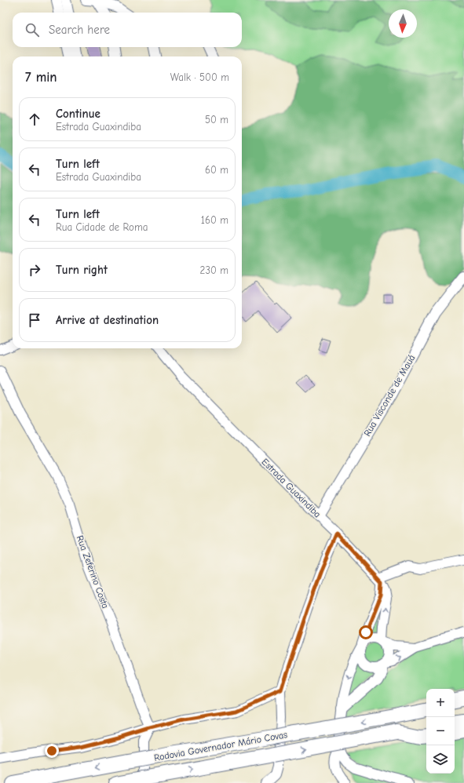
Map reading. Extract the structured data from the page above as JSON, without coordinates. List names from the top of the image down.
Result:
{
  "streets": {
    "highway": ["Rodovia Governador Mário Covas"],
    "street": ["Rua Visconde de Mauá", "Estrada Guaxindiba", "Rua Zeferino Costa"]
  },
  "crossings": [
    ["Rua Visconde de Mauá", "Estrada Guaxindiba"]
  ],
  "north": "bottom",
  "page": {
    "search": "Search here",
    "heading": ["7 min", "Walk · 500 m"],
    "list": [
      ["Continue", "Estrada Guaxindiba", "50 m"],
      ["Turn left", "Estrada Guaxindiba", "60 m"],
      ["Turn left", "Rua Cidade de Roma", "160 m"],
      ["Turn right", "230 m"],
      "Arrive at destination"
    ],
    "map_buttons": ["+", "−"]
  }
}
